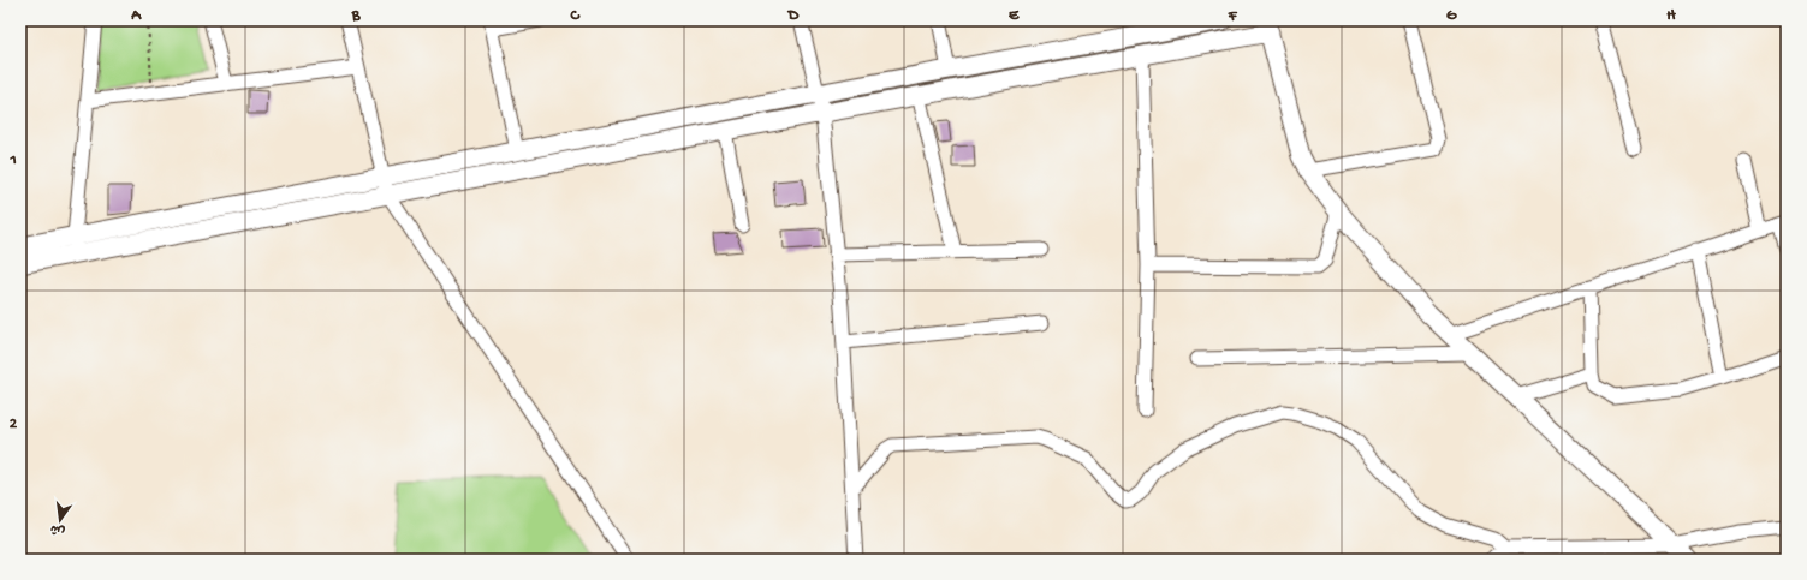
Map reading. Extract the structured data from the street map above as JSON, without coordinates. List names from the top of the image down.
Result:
{
  "north": "bottom",
  "grid": {
    "columns": [
      "A",
      "B",
      "C",
      "D",
      "E",
      "F",
      "G",
      "H"
    ],
    "rows": ["1", "2"]
  }
}
